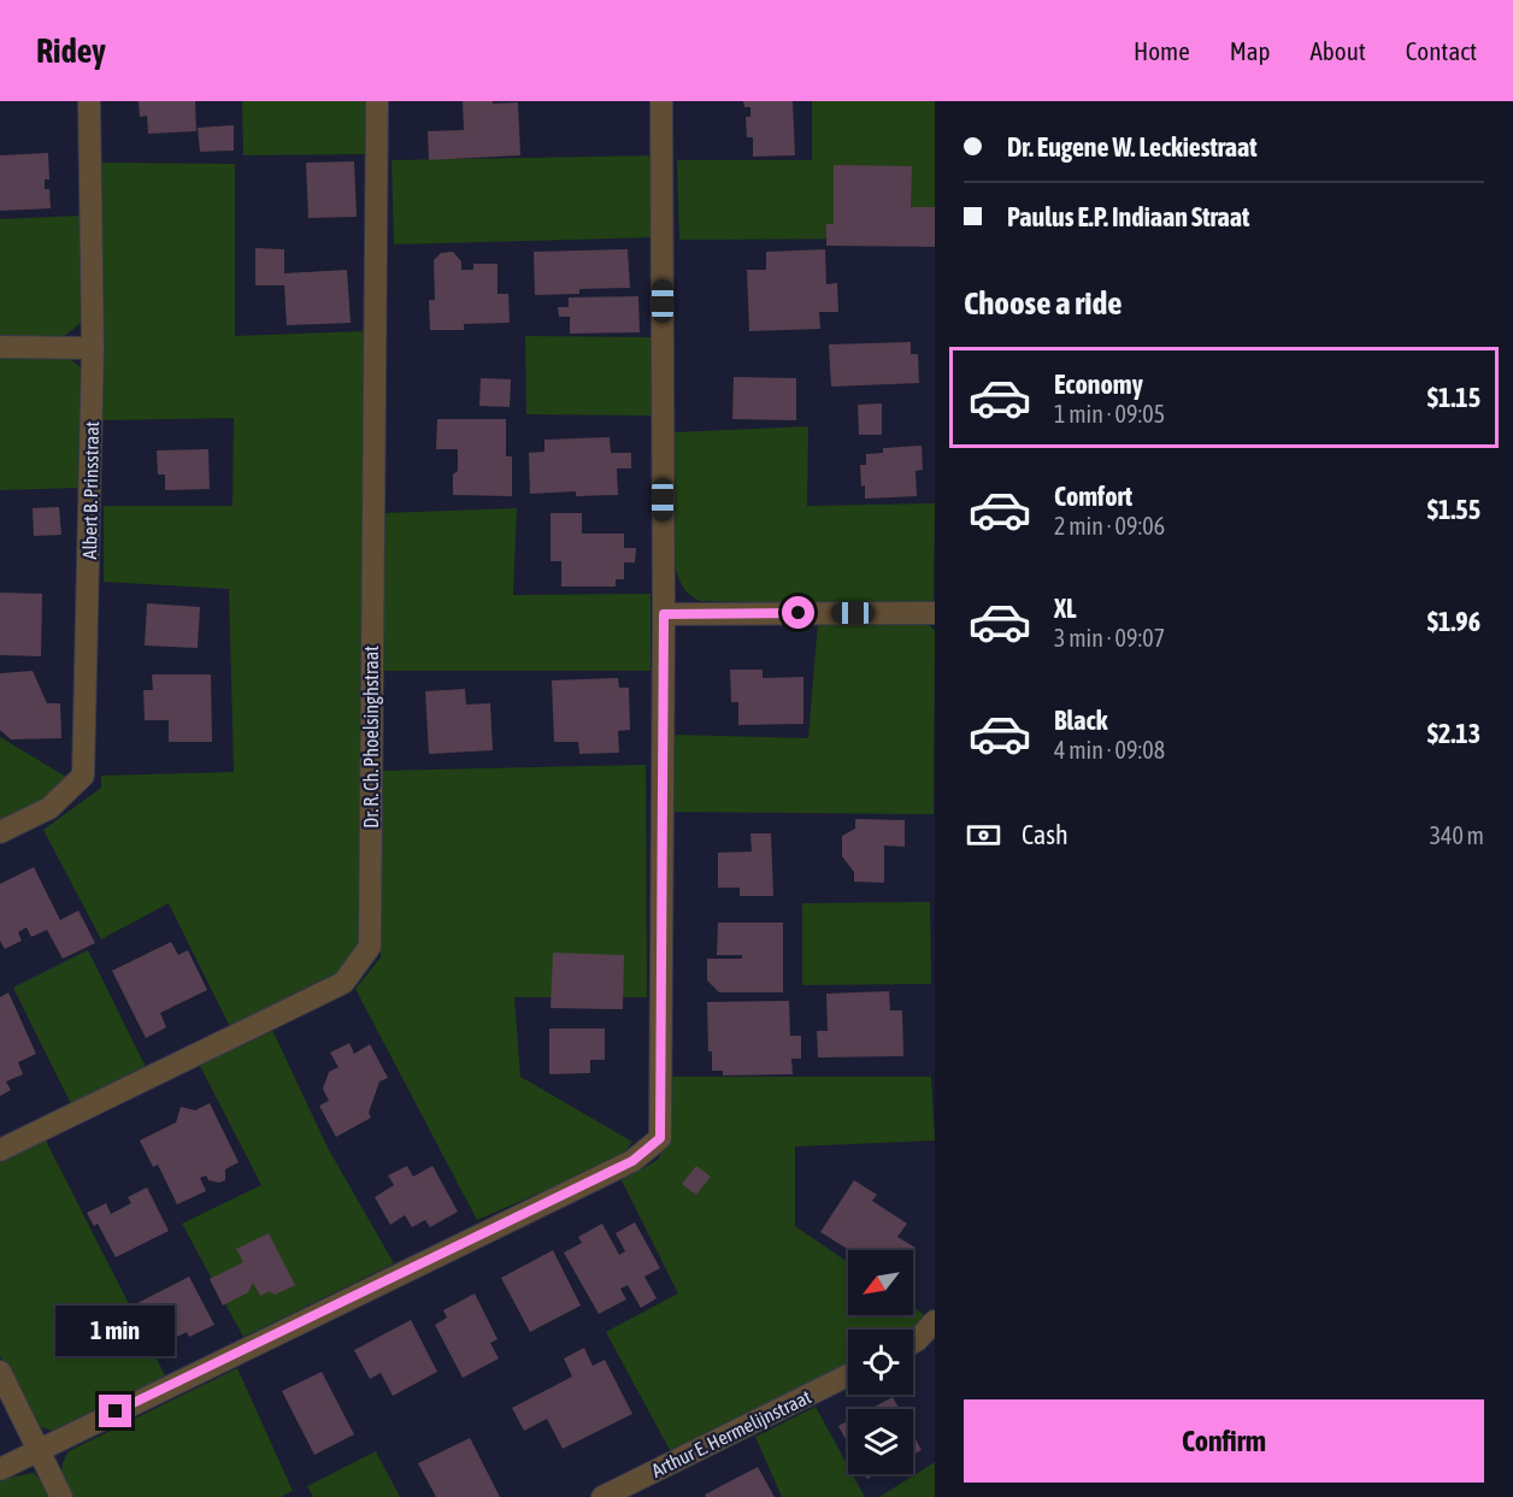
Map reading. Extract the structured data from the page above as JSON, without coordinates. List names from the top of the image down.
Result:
{
  "streets": {
    "street": ["Albert B. Prinsstraat", "Dr. R. Ch. Phoelsinghstraat", "Arthur E. Hermelijnstraat"]
  },
  "north": "bottom left",
  "page": {
    "header": "Ridey",
    "nav": [
      "Home",
      "Map",
      "About",
      "Contact"
    ],
    "banner": ["Dr. Eugene W. Leckiestraat", "Paulus E.P. Indiaan Straat"],
    "heading": "Choose a ride",
    "list": [
      {
        "name": "Economy",
        "note": "1 min · 09:05",
        "value": "$1.15"
      },
      {
        "name": "Comfort",
        "note": "2 min · 09:06",
        "value": "$1.55"
      },
      {
        "name": "XL",
        "note": "3 min · 09:07",
        "value": "$1.96"
      },
      {
        "name": "Black",
        "note": "4 min · 09:08",
        "value": "$2.13"
      }
    ],
    "pay": ["Cash", "340 m"],
    "bubble": "1 min",
    "buttons": "Confirm"
  }
}
